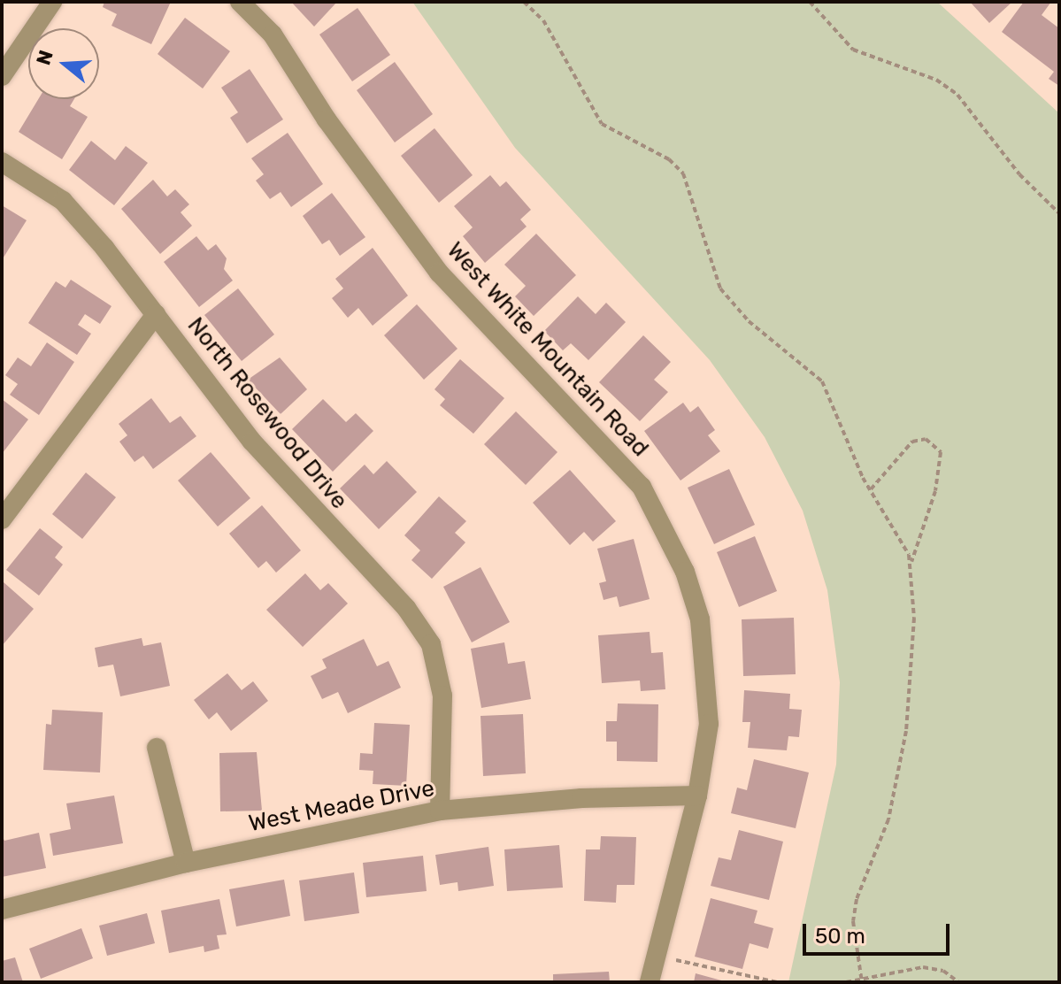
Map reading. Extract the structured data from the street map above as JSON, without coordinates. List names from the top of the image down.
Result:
{
  "streets": {
    "street": ["West White Mountain Road", "North Rosewood Drive", "West Meade Drive"]
  },
  "crossings": [
    ["West White Mountain Road", "West Meade Drive"],
    ["North Rosewood Drive", "West Meade Drive"]
  ],
  "scale_bar": "50 m",
  "north": "left"
}
